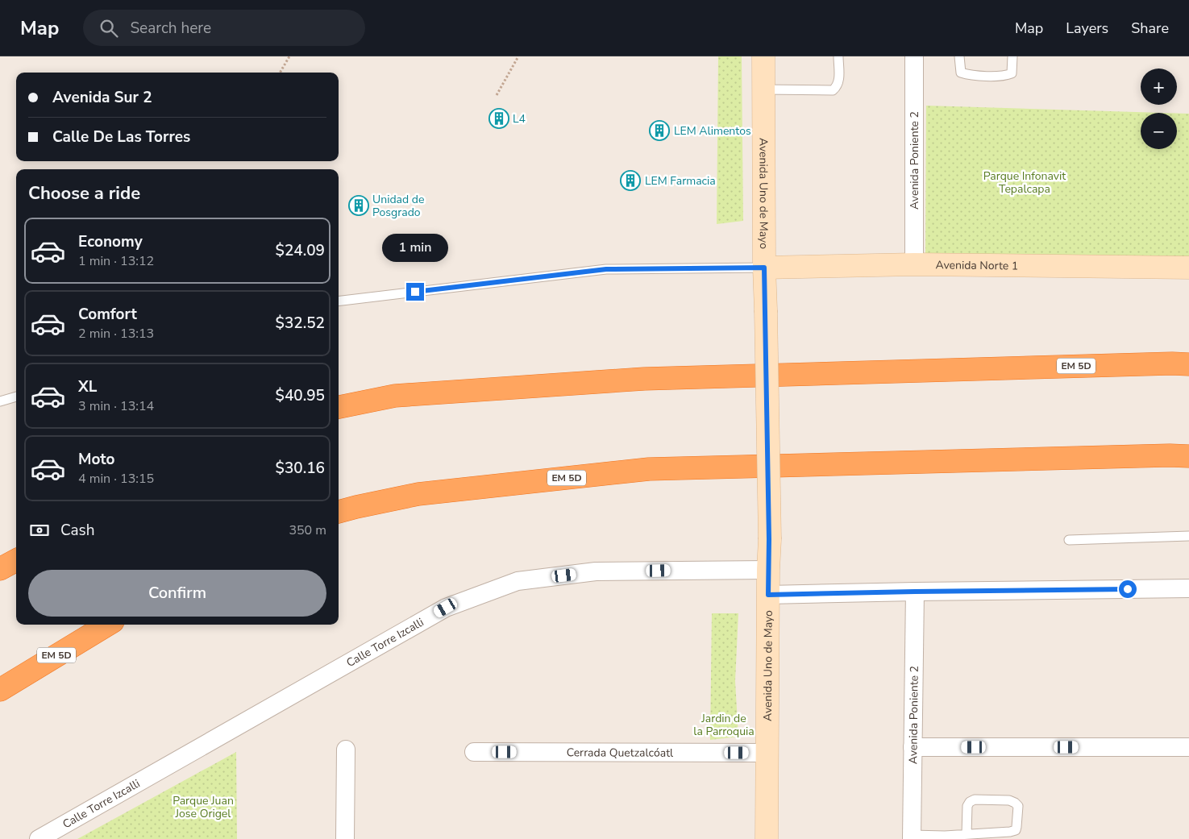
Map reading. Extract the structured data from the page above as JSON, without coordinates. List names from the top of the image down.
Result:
{
  "streets": {
    "highway": ["EM 5D"],
    "main road": ["Avenida Uno de Mayo", "Avenida Norte 1"],
    "street": ["Avenida Poniente 2", "Calle Torre Izcalli", "Cerrada Quetzalcóatl"]
  },
  "crossings": [
    ["Avenida Poniente 2", "Avenida Norte 1"],
    ["Avenida Uno de Mayo", "Avenida Norte 1"],
    ["Avenida Uno de Mayo", "Calle Torre Izcalli"],
    ["Avenida Uno de Mayo", "Cerrada Quetzalcóatl"]
  ],
  "parks": ["Parque Infonavit Tepalcapa", "Jardin de la Parroquia", "Parque Juan Jose Origel"],
  "places": {
    "building": [
      "L4",
      "LEM Alimentos",
      "LEM Farmacia",
      "Unidad de Posgrado"
    ]
  },
  "page": {
    "header": "Map",
    "search": "Search here",
    "nav": ["Map", "Layers", "Share"],
    "map_buttons": ["+", "−"],
    "banner": ["Avenida Sur 2", "Calle De Las Torres"],
    "heading": "Choose a ride",
    "list": [
      {
        "name": "Economy",
        "note": "1 min · 13:12",
        "value": "$24.09"
      },
      {
        "name": "Comfort",
        "note": "2 min · 13:13",
        "value": "$32.52"
      },
      {
        "name": "XL",
        "note": "3 min · 13:14",
        "value": "$40.95"
      },
      {
        "name": "Moto",
        "note": "4 min · 13:15",
        "value": "$30.16"
      }
    ],
    "bubble": "1 min",
    "pay": ["Cash", "350 m"],
    "buttons": "Confirm"
  }
}
